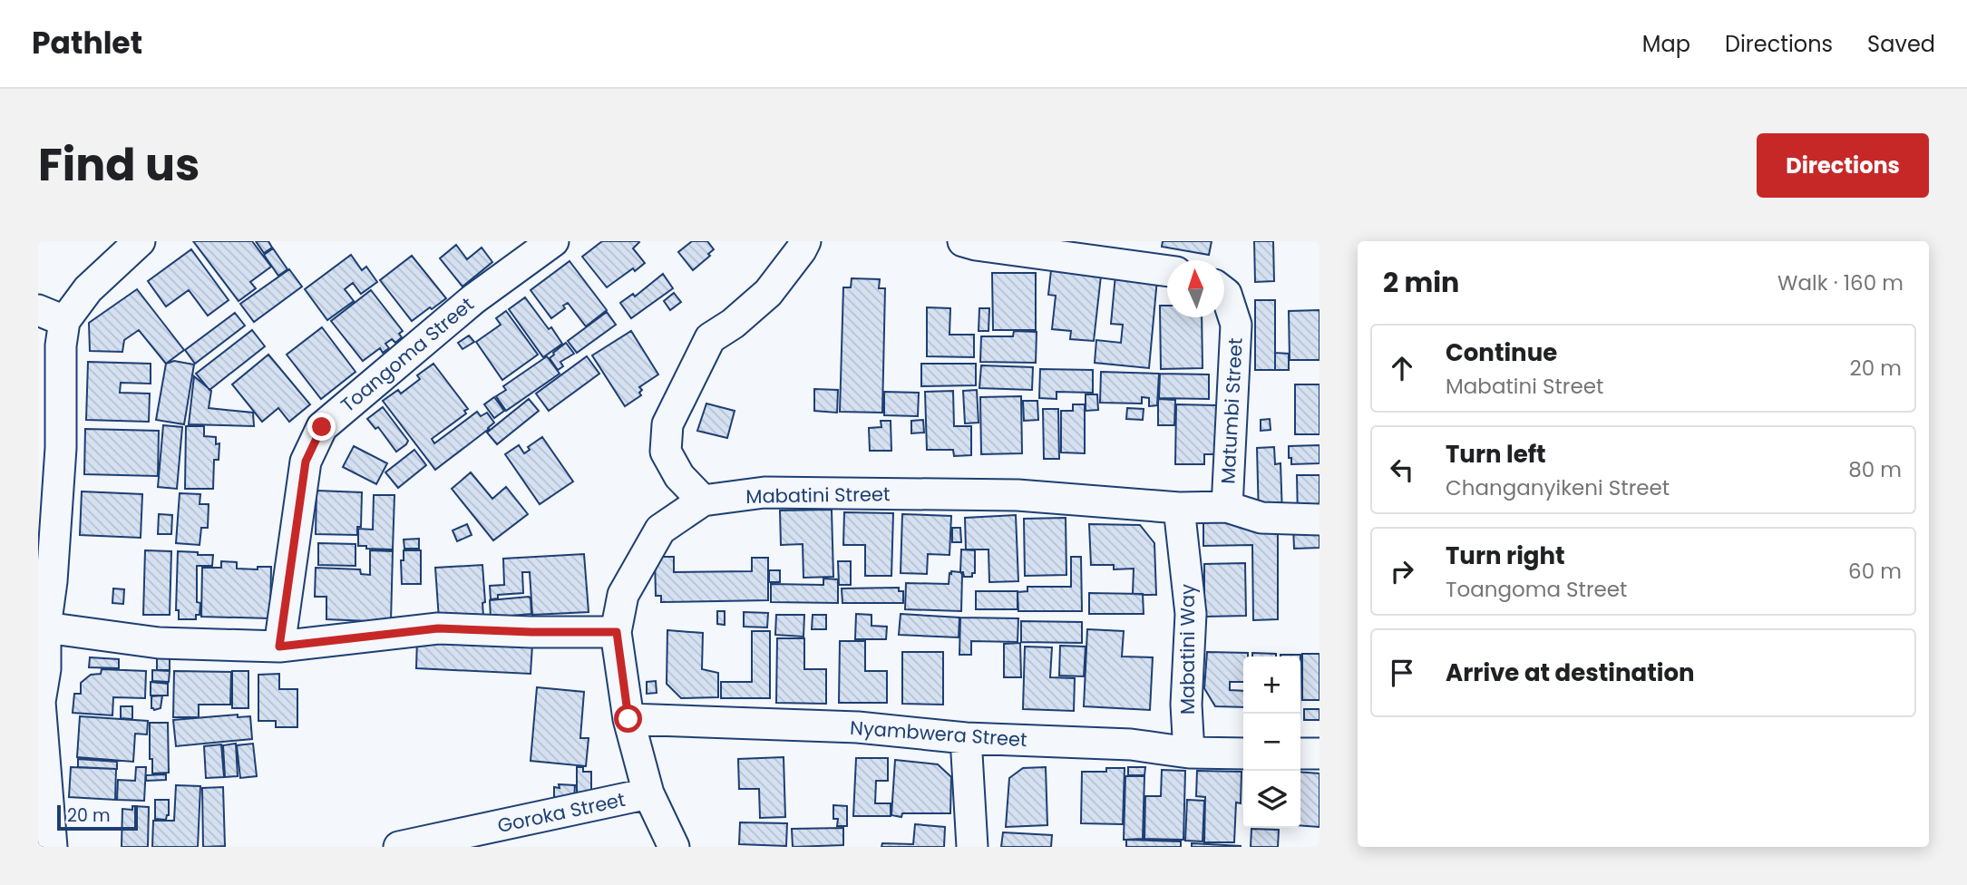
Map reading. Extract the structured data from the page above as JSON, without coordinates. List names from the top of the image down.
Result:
{
  "streets": {
    "street": [
      "Toangoma Street",
      "Matumbi Street",
      "Mabatini Street",
      "Mabatini Way",
      "Nyambwera Street",
      "Goroka Street"
    ]
  },
  "crossings": [
    ["Matumbi Street", "Mabatini Street"],
    ["Mabatini Street", "Mabatini Way"],
    ["Mabatini Street", "Nyambwera Street"],
    ["Mabatini Street", "Goroka Street"],
    ["Mabatini Way", "Nyambwera Street"]
  ],
  "scale_bar": "20 m",
  "north": "top",
  "page": {
    "header": "Pathlet",
    "nav": ["Map", "Directions", "Saved"],
    "title": "Find us",
    "buttons": "Directions",
    "heading": ["2 min", "Walk · 160 m"],
    "list": [
      ["Continue", "Mabatini Street", "20 m"],
      ["Turn left", "Changanyikeni Street", "80 m"],
      ["Turn right", "Toangoma Street", "60 m"],
      "Arrive at destination"
    ],
    "map_buttons": ["+", "−"],
    "scale": "20 m"
  }
}
